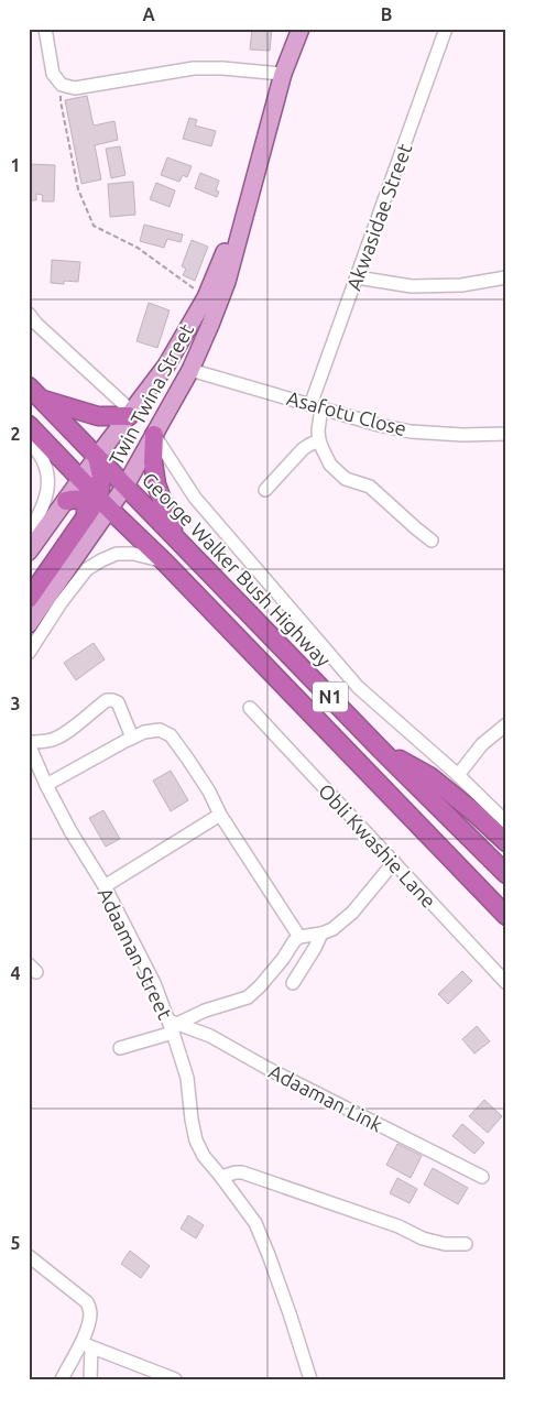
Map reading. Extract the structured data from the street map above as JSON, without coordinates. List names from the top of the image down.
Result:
{
  "streets": {
    "highway": ["George Walker Bush Highway", "N1"],
    "main road": ["Twin Twina Street"],
    "street": [
      "Akwasidae Street",
      "Asafotu Close",
      "Obli Kwashie Lane",
      "Adaaman Street",
      "Adaaman Link"
    ]
  },
  "crossings": [
    ["Akwasidae Street", "Asafotu Close"],
    ["Twin Twina Street", "Asafotu Close"],
    ["Twin Twina Street", "George Walker Bush Highway"],
    ["Twin Twina Street", "N1"],
    ["Adaaman Street", "Adaaman Link"]
  ],
  "grid": {
    "columns": ["A", "B"],
    "rows": [
      "1",
      "2",
      "3",
      "4",
      "5"
    ]
  }
}
